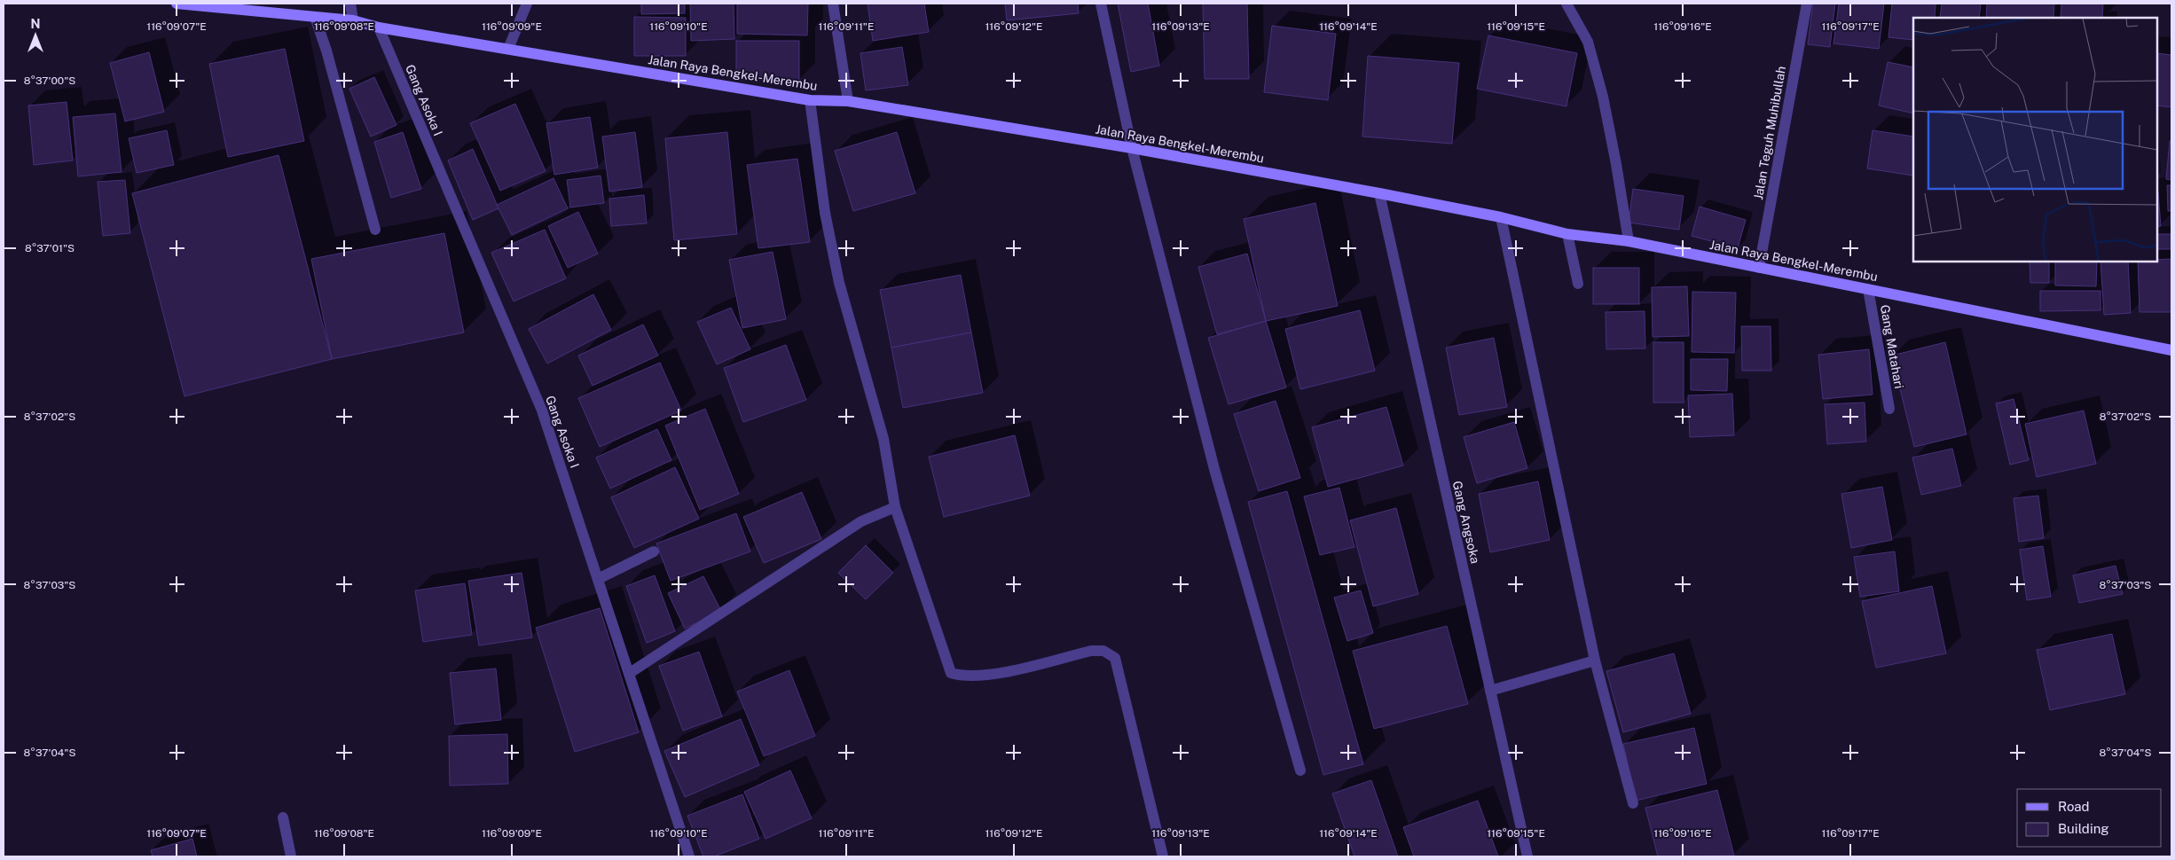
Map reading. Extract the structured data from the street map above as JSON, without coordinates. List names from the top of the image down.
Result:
{
  "streets": {
    "street": [
      "Jalan Raya Bengkel-Merembu",
      "Gang Asoka I",
      "Jalan Teguh Muhibullah",
      "Gang Matahari",
      "Gang Angsoka"
    ]
  },
  "crossings": [
    ["Jalan Raya Bengkel-Merembu", "Gang Asoka I"],
    ["Jalan Raya Bengkel-Merembu", "Jalan Teguh Muhibullah"],
    ["Jalan Raya Bengkel-Merembu", "Gang Matahari"],
    ["Jalan Raya Bengkel-Merembu", "Gang Angsoka"]
  ],
  "legend": ["Road", "Building"],
  "north": "top",
  "coordinates": [
    "116°09'07\"E",
    "116°09'08\"E",
    "116°09'09\"E",
    "116°09'10\"E",
    "116°09'11\"E",
    "116°09'12\"E",
    "116°09'13\"E",
    "116°09'14\"E",
    "116°09'15\"E",
    "116°09'16\"E",
    "116°09'17\"E",
    "8°37'00\"S",
    "8°37'01\"S",
    "8°37'02\"S",
    "8°37'03\"S",
    "8°37'04\"S"
  ]
}
